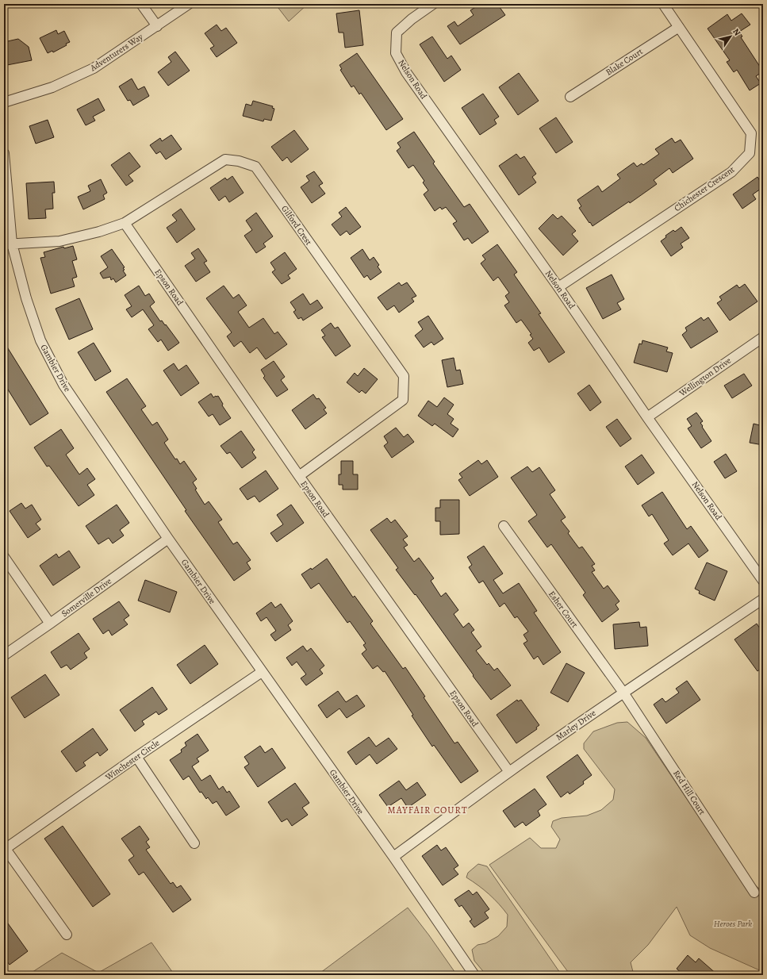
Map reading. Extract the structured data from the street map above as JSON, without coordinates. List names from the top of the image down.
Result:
{
  "streets": {
    "street": [
      "Adventurers Way",
      "Blake Court",
      "Nelson Road",
      "Chichester Crescent",
      "Gilford Crest",
      "Epson Road",
      "Gambier Drive",
      "Wellington Drive",
      "Somerville Drive",
      "Esher Court",
      "Marley Drive",
      "Winchester Circle",
      "Red Hill Court"
    ]
  },
  "crossings": [
    ["Blake Court", "Chichester Crescent"],
    ["Nelson Road", "Chichester Crescent"],
    ["Nelson Road", "Wellington Drive"],
    ["Gilford Crest", "Epson Road"],
    ["Gilford Crest", "Gambier Drive"],
    ["Epson Road", "Marley Drive"],
    ["Gambier Drive", "Somerville Drive"],
    ["Gambier Drive", "Marley Drive"],
    ["Gambier Drive", "Winchester Circle"],
    ["Esher Court", "Marley Drive"],
    ["Esher Court", "Red Hill Court"],
    ["Marley Drive", "Red Hill Court"]
  ],
  "districts": ["MAYFAIR COURT"],
  "parks": ["Heroes Park"],
  "north": "top right"
}
